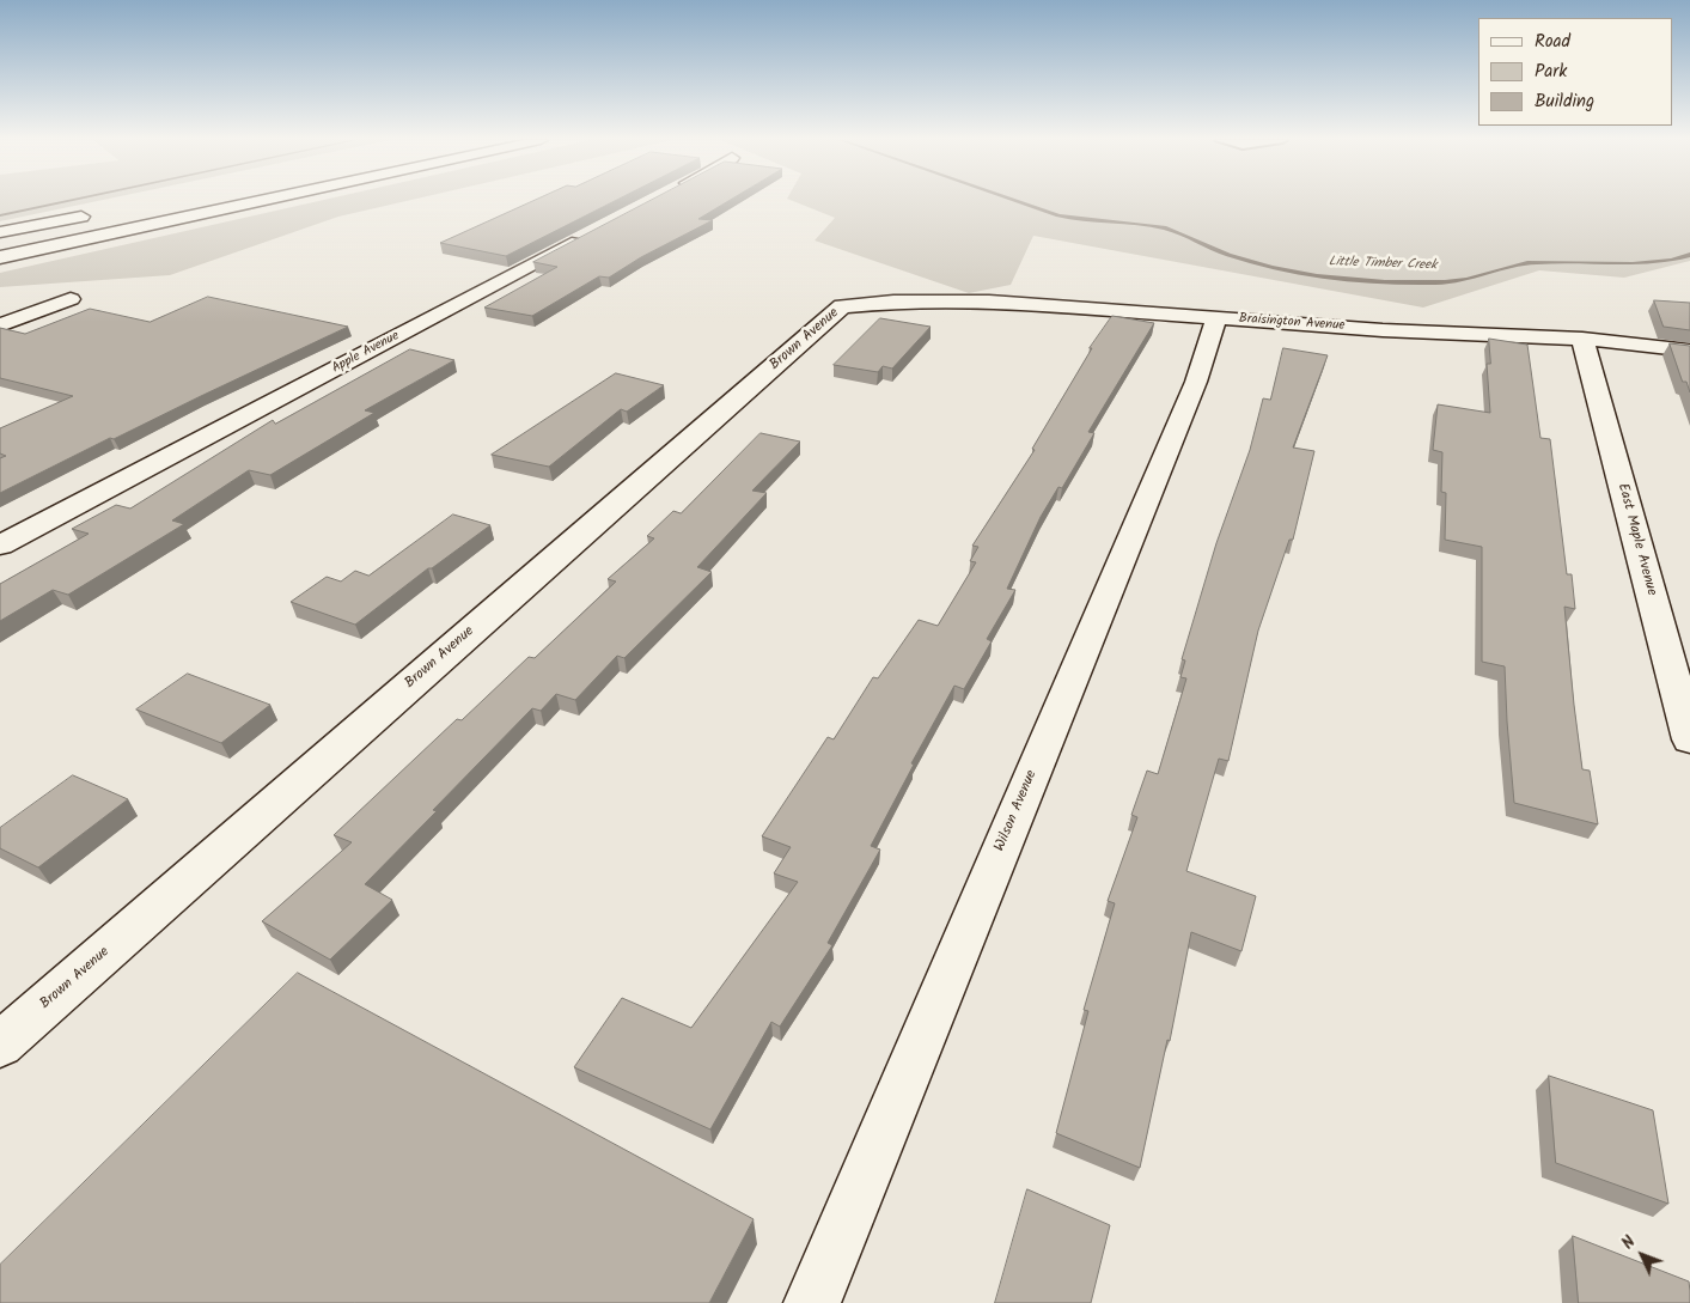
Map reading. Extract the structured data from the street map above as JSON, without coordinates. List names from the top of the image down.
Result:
{
  "streets": {
    "main road": [
      "Braisington Avenue",
      "Brown Avenue",
      "Apple Avenue",
      "East Maple Avenue",
      "Wilson Avenue"
    ]
  },
  "crossings": [
    ["Braisington Avenue", "Brown Avenue"],
    ["Braisington Avenue", "East Maple Avenue"],
    ["Braisington Avenue", "Wilson Avenue"]
  ],
  "water": ["Little Timber Creek"],
  "legend": ["Road", "Park", "Building"],
  "north": "top left"
}
